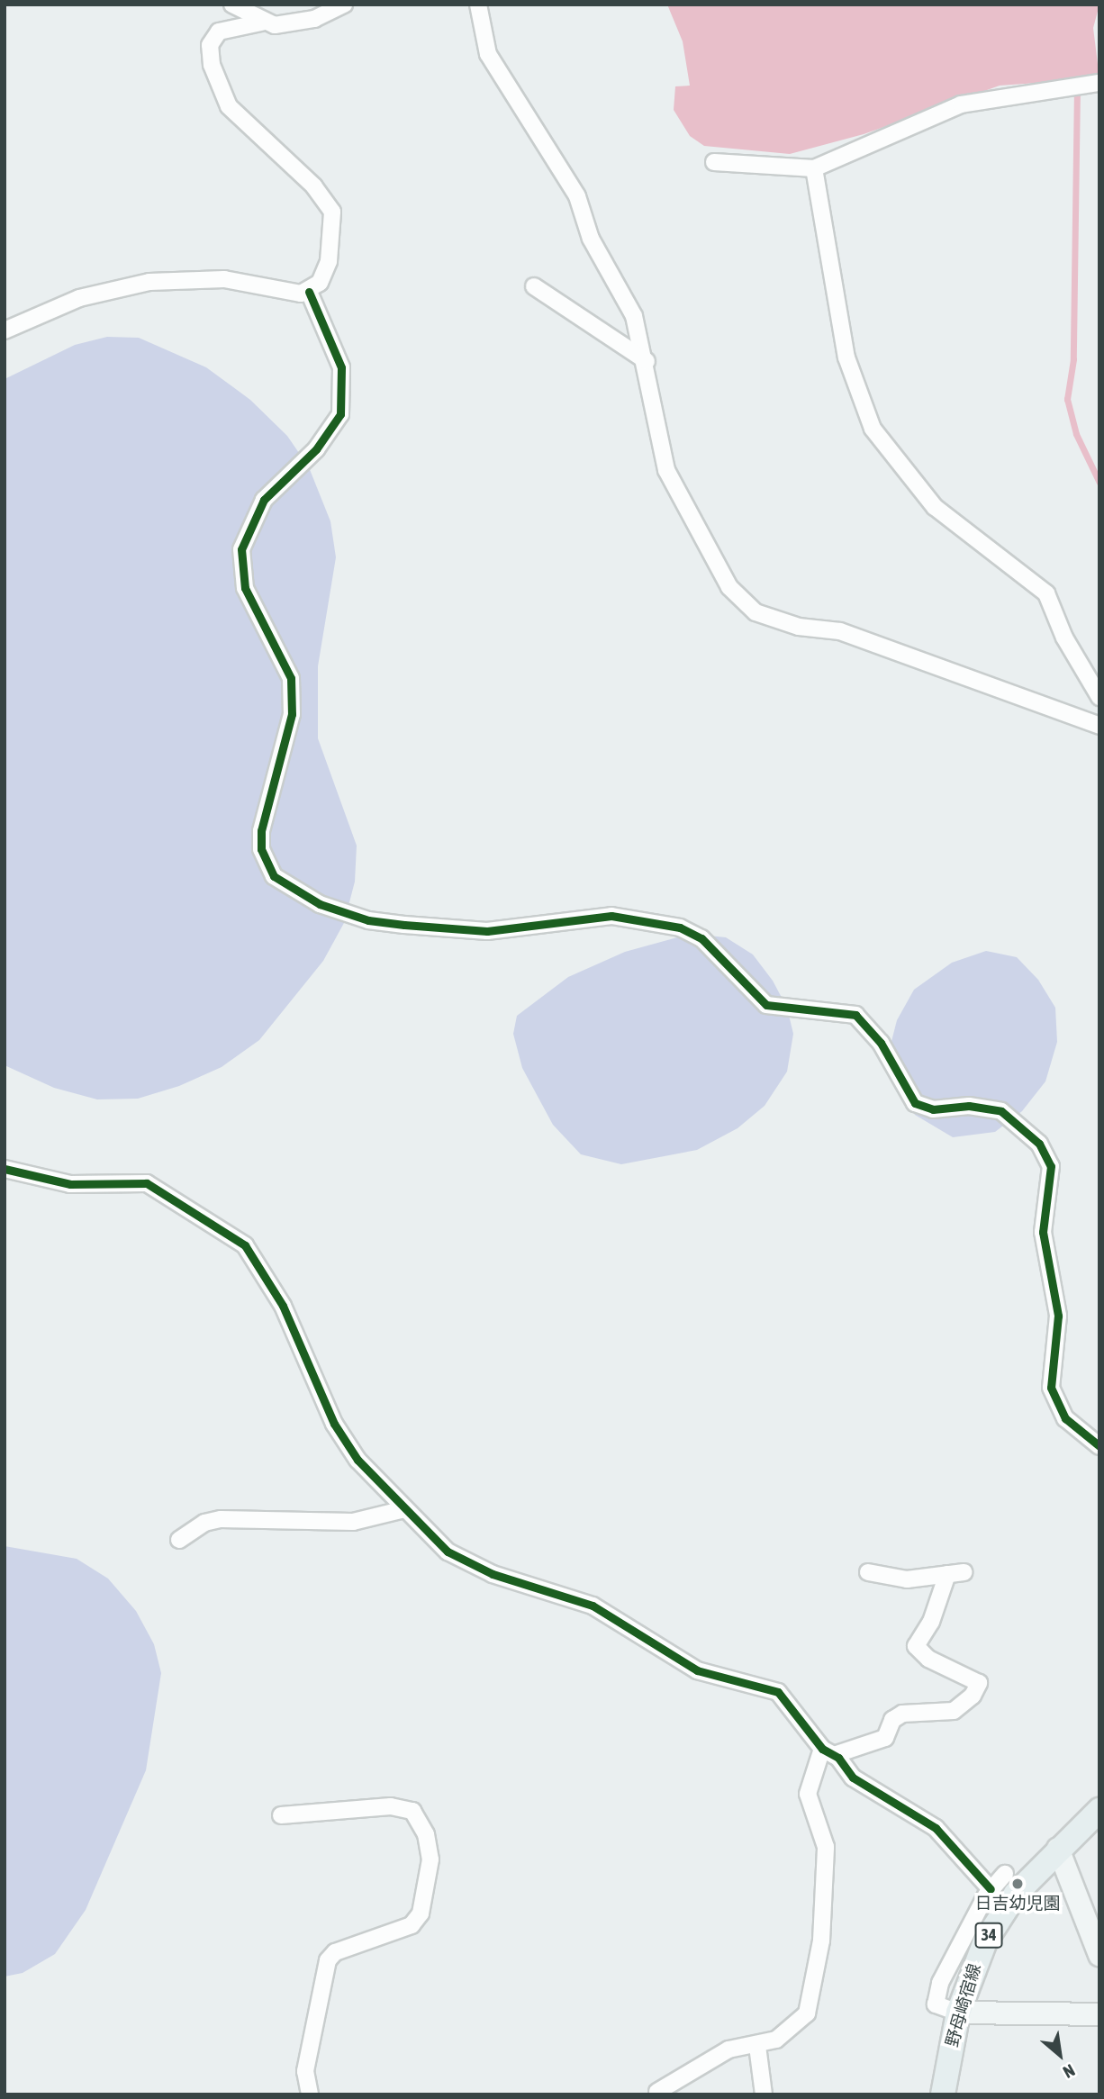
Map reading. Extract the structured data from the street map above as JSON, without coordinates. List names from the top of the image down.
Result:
{
  "streets": {
    "main road": ["34", "野母崎宿線"]
  },
  "places": ["日吉幼児園"],
  "north": "bottom right"
}
